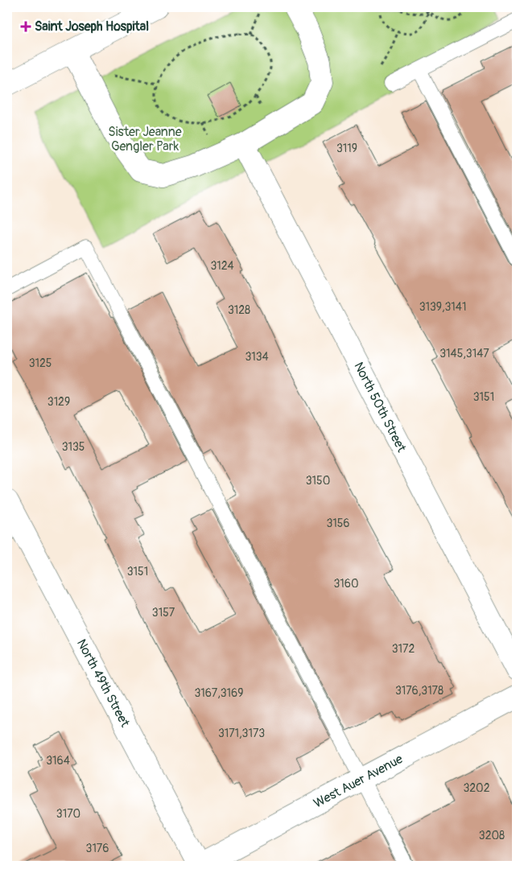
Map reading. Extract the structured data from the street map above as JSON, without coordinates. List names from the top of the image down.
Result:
{
  "streets": {
    "street": ["North 50th Street", "North 49th Street", "West Auer Avenue"]
  },
  "crossings": [
    ["North 49th Street", "West Auer Avenue"]
  ],
  "parks": ["Sister Jeanne Gengler Park"],
  "places": {
    "health": ["Saint Joseph Hospital"]
  },
  "house_numbers": [
    "3119",
    "3124",
    "3139,3141",
    "3128",
    "3145,3147",
    "3134",
    "3125",
    "3151",
    "3129",
    "3135",
    "3150",
    "3156",
    "3151",
    "3160",
    "3157",
    "3172",
    "3176,3178",
    "3167,3169",
    "3171,3173",
    "3164",
    "3202",
    "3170",
    "3208",
    "3176"
  ]
}
